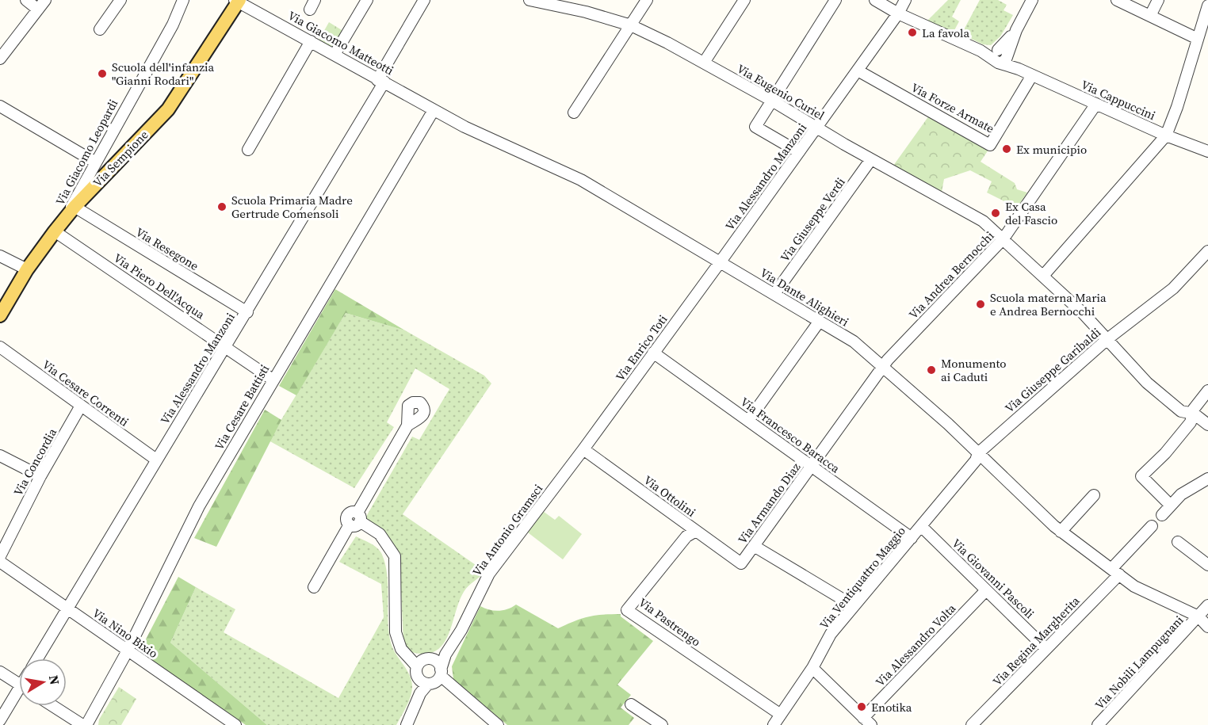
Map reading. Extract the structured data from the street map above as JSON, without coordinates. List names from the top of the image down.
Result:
{
  "streets": {
    "main road": ["Via Sempione"],
    "street": [
      "Via Giacomo Matteotti",
      "Via Eugenio Curiel",
      "Via Cappuccini",
      "Via Forze Armate",
      "Via Giacomo Leopardi",
      "Via Alessandro Manzoni",
      "Via Giuseppe Verdi",
      "Via Resegone",
      "Via Andrea Bernocchi",
      "Via Piero Dell'Acqua",
      "Via Dante Alighieri",
      "Via Enrico Toti",
      "Via Giuseppe Garibaldi",
      "Via Cesare Correnti",
      "Via Cesare Battisti",
      "Via Francesco Baracca",
      "Via Concordia",
      "Via Ottolini",
      "Via Armando Diaz",
      "Via Antonio Gramsci",
      "Via Ventiquattro Maggio",
      "Via Giovanni Pascoli",
      "Via Pastrengo",
      "Via Nino Bixio",
      "Via Regina Margherita",
      "Via Alessandro Volta",
      "Via Nobili Lampugnani"
    ]
  },
  "crossings": [
    ["Via Giacomo Matteotti", "Via Sempione"],
    ["Via Giacomo Matteotti", "Via Alessandro Manzoni"],
    ["Via Giacomo Matteotti", "Via Dante Alighieri"],
    ["Via Giacomo Matteotti", "Via Cesare Battisti"],
    ["Via Eugenio Curiel", "Via Alessandro Manzoni"],
    ["Via Eugenio Curiel", "Via Giuseppe Verdi"],
    ["Via Eugenio Curiel", "Via Andrea Bernocchi"],
    ["Via Eugenio Curiel", "Via Giuseppe Garibaldi"],
    ["Via Cappuccini", "Via Forze Armate"],
    ["Via Cappuccini", "Via Alessandro Manzoni"],
    ["Via Cappuccini", "Via Andrea Bernocchi"],
    ["Via Forze Armate", "Via Alessandro Manzoni"],
    ["Via Giacomo Leopardi", "Via Sempione"],
    ["Via Giacomo Leopardi", "Via Resegone"],
    ["Via Sempione", "Via Resegone"],
    ["Via Sempione", "Via Piero Dell'Acqua"],
    ["Via Alessandro Manzoni", "Via Resegone"],
    ["Via Alessandro Manzoni", "Via Piero Dell'Acqua"],
    ["Via Alessandro Manzoni", "Via Dante Alighieri"],
    ["Via Alessandro Manzoni", "Via Enrico Toti"],
    ["Via Alessandro Manzoni", "Via Cesare Correnti"],
    ["Via Alessandro Manzoni", "Via Nino Bixio"],
    ["Via Giuseppe Verdi", "Via Dante Alighieri"],
    ["Via Andrea Bernocchi", "Via Dante Alighieri"],
    ["Via Andrea Bernocchi", "Via Armando Diaz"],
    ["Via Piero Dell'Acqua", "Via Cesare Battisti"],
    ["Via Dante Alighieri", "Via Enrico Toti"],
    ["Via Dante Alighieri", "Via Giuseppe Garibaldi"],
    ["Via Dante Alighieri", "Via Cesare Battisti"],
    ["Via Dante Alighieri", "Via Armando Diaz"],
    ["Via Dante Alighieri", "Via Ventiquattro Maggio"],
    ["Via Dante Alighieri", "Via Regina Margherita"],
    ["Via Dante Alighieri", "Via Nobili Lampugnani"],
    ["Via Enrico Toti", "Via Francesco Baracca"],
    ["Via Enrico Toti", "Via Ottolini"],
    ["Via Enrico Toti", "Via Antonio Gramsci"],
    ["Via Giuseppe Garibaldi", "Via Ventiquattro Maggio"],
    ["Via Cesare Correnti", "Via Concordia"],
    ["Via Cesare Battisti", "Via Nino Bixio"],
    ["Via Francesco Baracca", "Via Armando Diaz"],
    ["Via Francesco Baracca", "Via Ventiquattro Maggio"],
    ["Via Ottolini", "Via Armando Diaz"],
    ["Via Ottolini", "Via Antonio Gramsci"],
    ["Via Ottolini", "Via Pastrengo"],
    ["Via Ventiquattro Maggio", "Via Giovanni Pascoli"],
    ["Via Ventiquattro Maggio", "Via Pastrengo"],
    ["Via Giovanni Pascoli", "Via Regina Margherita"],
    ["Via Giovanni Pascoli", "Via Alessandro Volta"]
  ],
  "places": [
    "La favola",
    "Scuola dell'infanzia \"Gianni Rodari\"",
    "Ex municipio",
    "Scuola Primaria Madre Gertrude Comensoli",
    "Ex Casa del Fascio",
    "Scuola materna Maria e Andrea Bernocchi",
    "Monumento ai Caduti",
    "Enotika"
  ],
  "north": "right"
}
